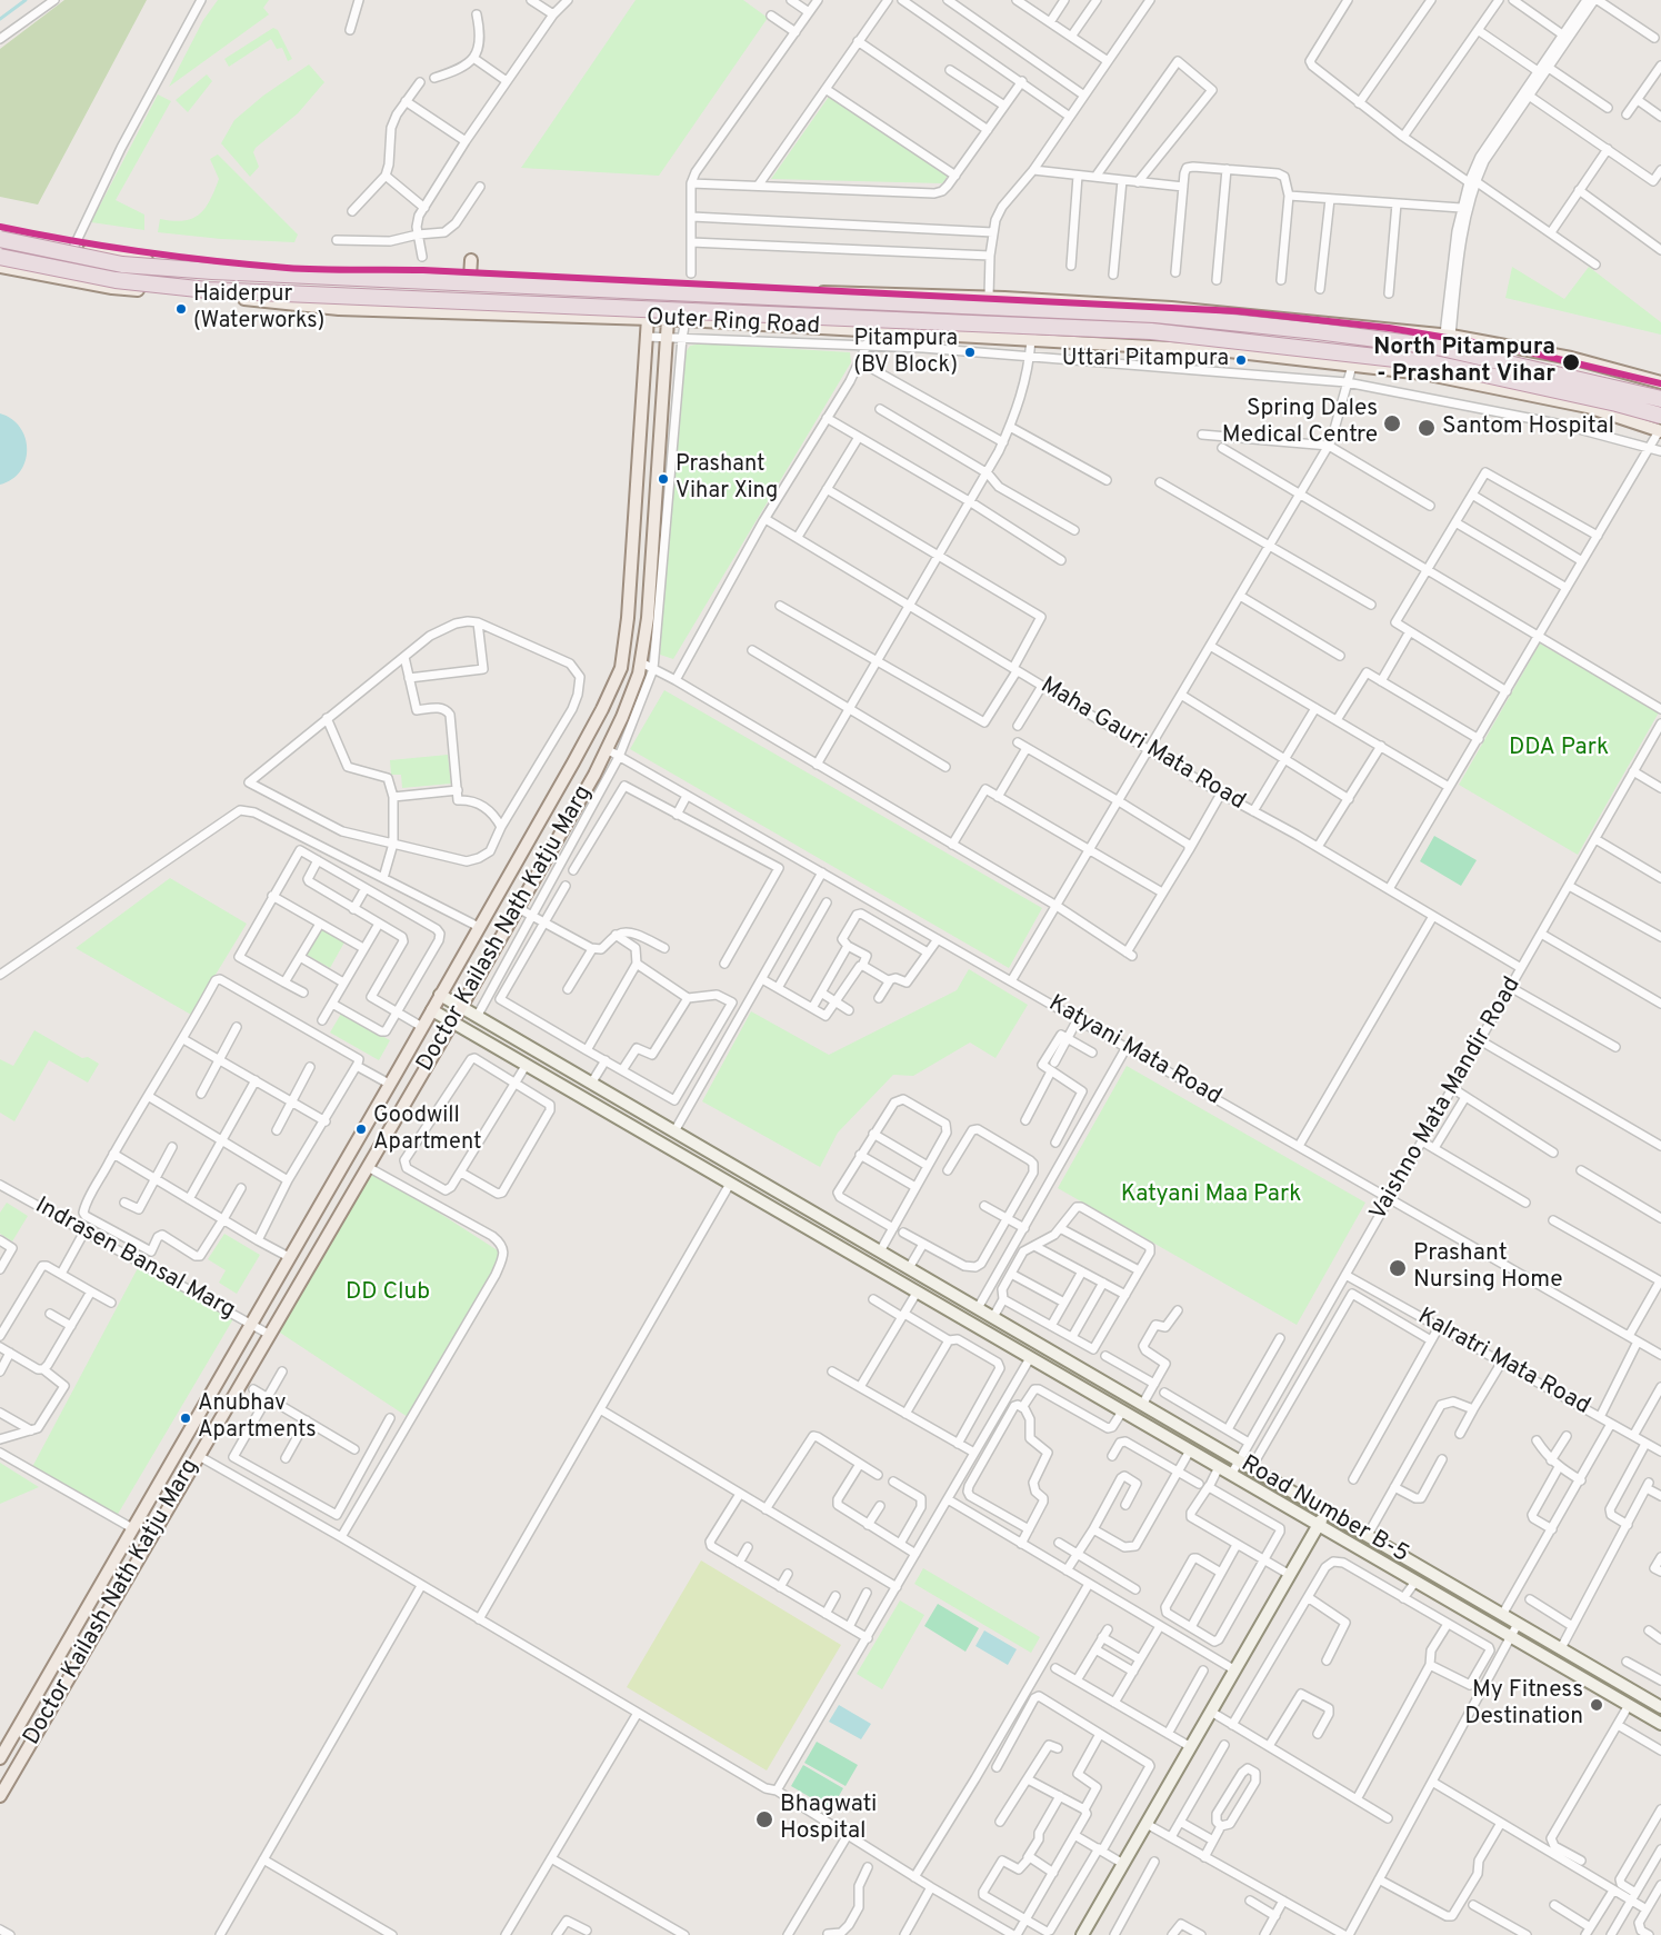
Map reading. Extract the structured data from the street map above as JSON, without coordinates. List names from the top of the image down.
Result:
{
  "streets": {
    "highway": ["Outer Ring Road"],
    "main road": ["Doctor Kailash Nath Katju Marg"],
    "street": [
      "Maha Gauri Mata Road",
      "Katyani Mata Road",
      "Vaishno Mata Mandir Road",
      "Indrasen Bansal Marg",
      "Kalratri Mata Road",
      "Road Number B-5"
    ]
  },
  "crossings": [
    ["Outer Ring Road", "Doctor Kailash Nath Katju Marg"],
    ["Maha Gauri Mata Road", "Vaishno Mata Mandir Road"],
    ["Doctor Kailash Nath Katju Marg", "Katyani Mata Road"],
    ["Doctor Kailash Nath Katju Marg", "Indrasen Bansal Marg"],
    ["Doctor Kailash Nath Katju Marg", "Road Number B-5"],
    ["Katyani Mata Road", "Vaishno Mata Mandir Road"],
    ["Vaishno Mata Mandir Road", "Kalratri Mata Road"],
    ["Vaishno Mata Mandir Road", "Road Number B-5"]
  ],
  "parks": ["DDA Park", "Katyani Maa Park", "DD Club"],
  "places": [
    "Haiderpur (Waterworks)",
    "Pitampura (BV Block)",
    "Uttari Pitampura",
    "North Pitampura - Prashant Vihar",
    "Spring Dales Medical Centre",
    "Santom Hospital",
    "Prashant Vihar Xing",
    "Goodwill Apartment",
    "Prashant Nursing Home",
    "Anubhav Apartments",
    "My Fitness Destination",
    "Bhagwati Hospital"
  ]
}
